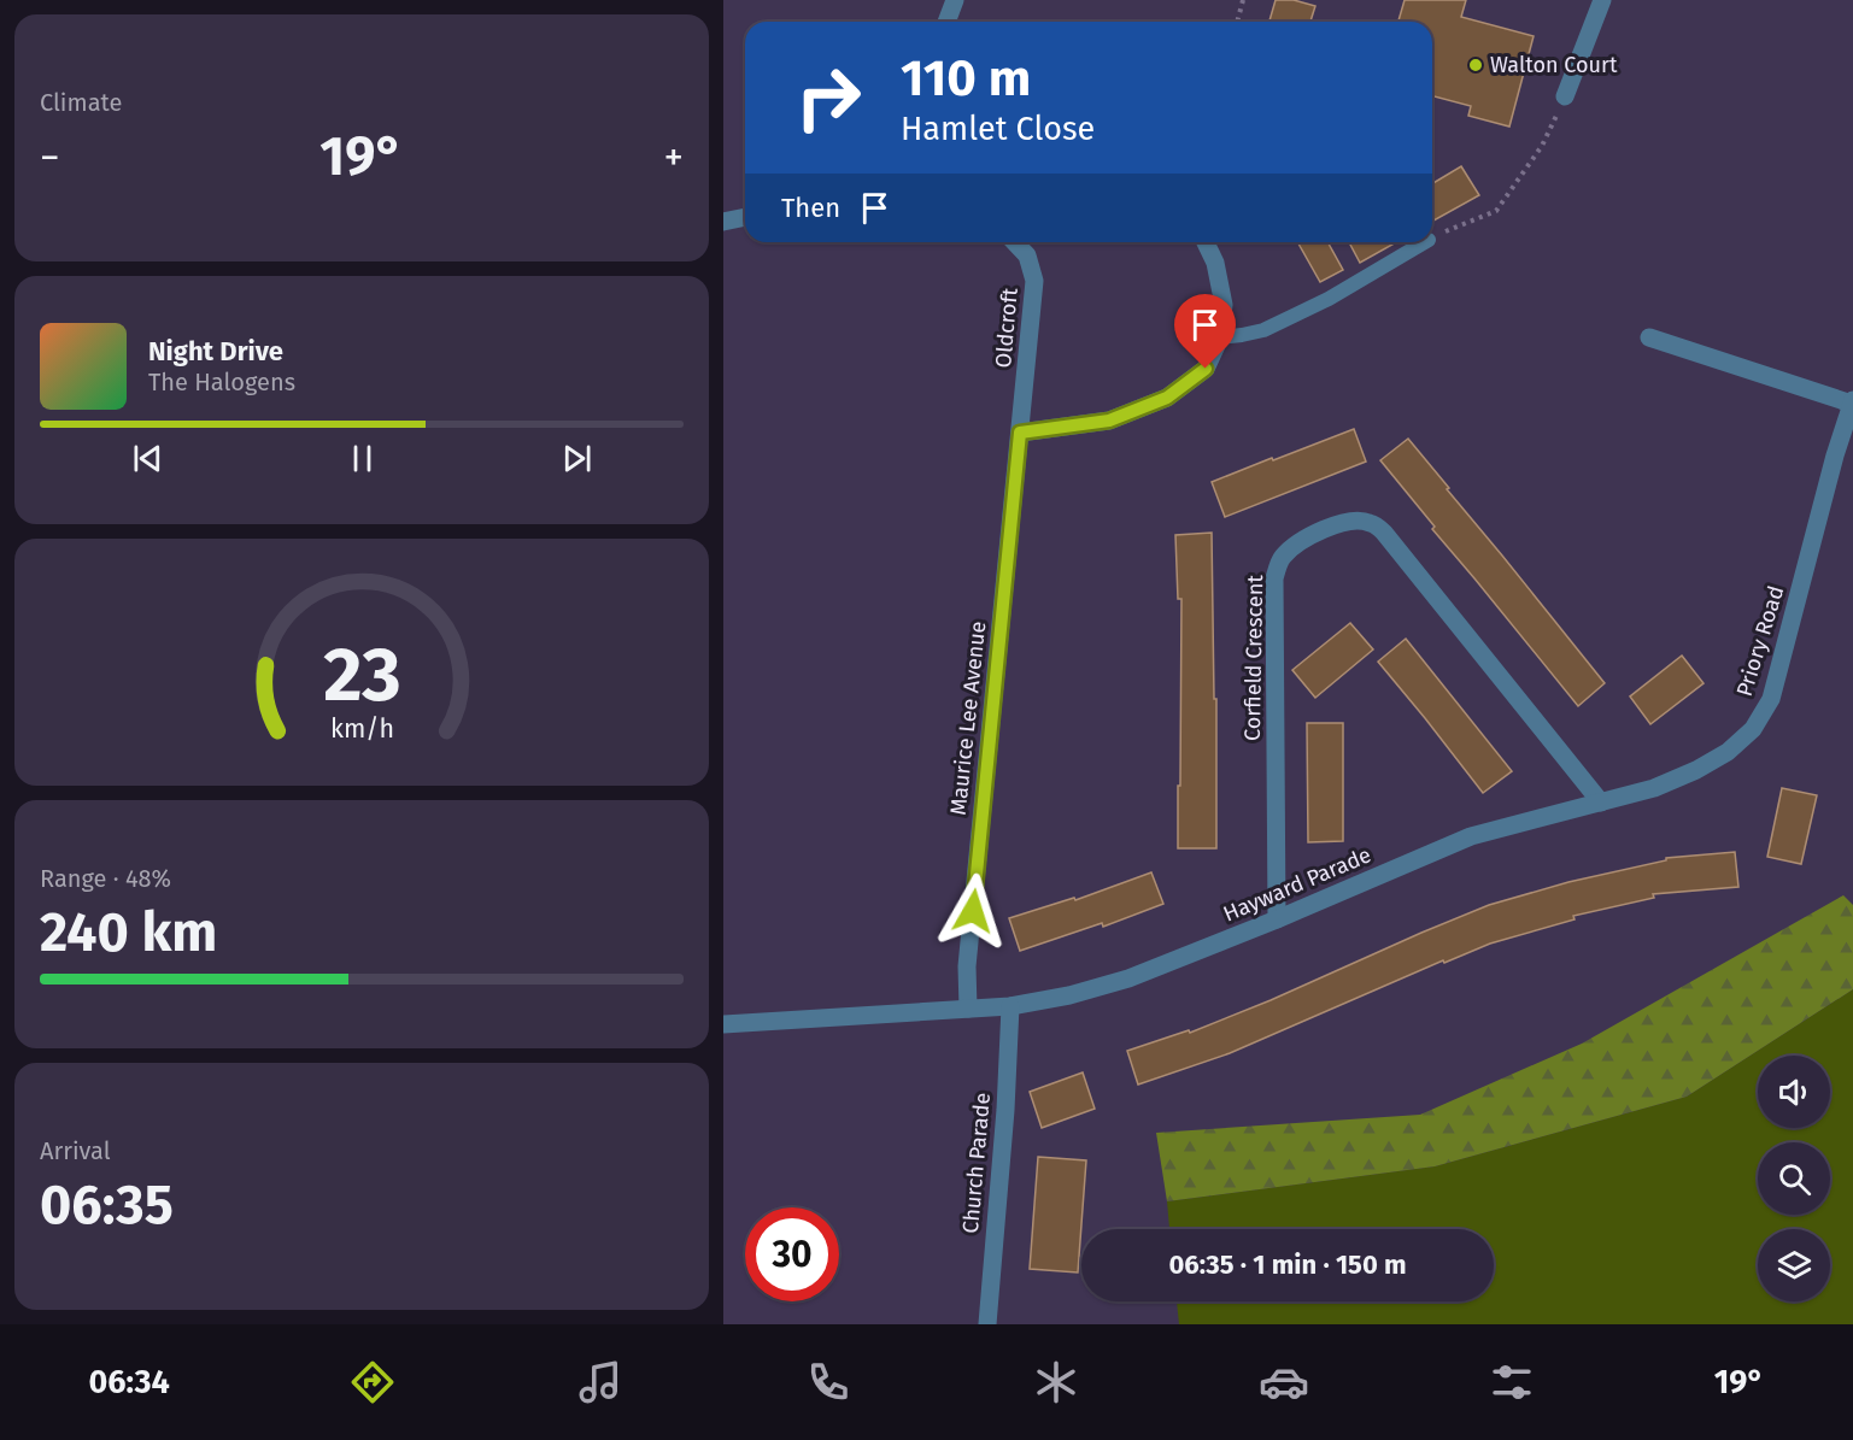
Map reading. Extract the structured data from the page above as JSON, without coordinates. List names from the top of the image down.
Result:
{
  "streets": {
    "street": [
      "Oldcroft",
      "Priory Road",
      "Corfield Crescent",
      "Maurice Lee Avenue",
      "Hayward Parade",
      "Church Parade"
    ]
  },
  "crossings": [
    ["Oldcroft", "Maurice Lee Avenue"],
    ["Priory Road", "Corfield Crescent"],
    ["Priory Road", "Hayward Parade"],
    ["Corfield Crescent", "Hayward Parade"],
    ["Maurice Lee Avenue", "Hayward Parade"],
    ["Hayward Parade", "Church Parade"]
  ],
  "places": ["Walton Court"],
  "page": {
    "tile": [
      "Climate",
      ["Range · 48%", "240 km"],
      ["Arrival", "06:35"]
    ],
    "turn": ["110 m", "Hamlet Close"],
    "heat": ["−", "19°", "+"],
    "then": "Then",
    "song": ["Night Drive", "The Halogens"],
    "limit": "30",
    "trip": "06:35 · 1 min · 150 m",
    "tabs": ["06:34", "19°"],
    "gauge": ["23", "km/h"]
  }
}
